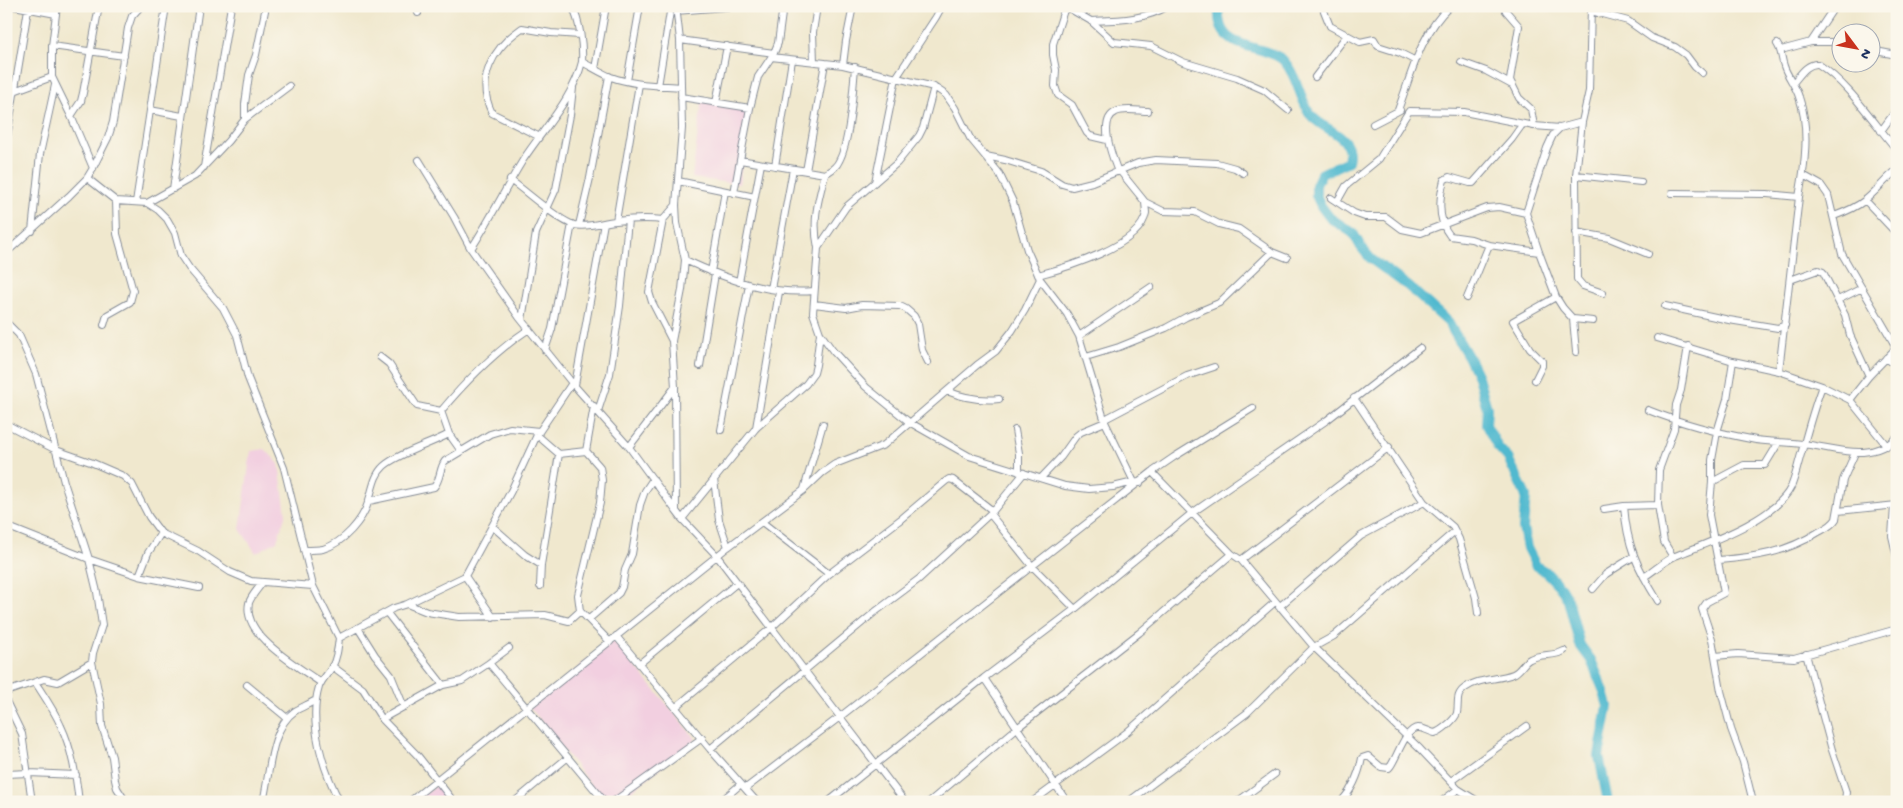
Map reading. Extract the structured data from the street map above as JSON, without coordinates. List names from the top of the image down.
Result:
{
  "north": "bottom right"
}
